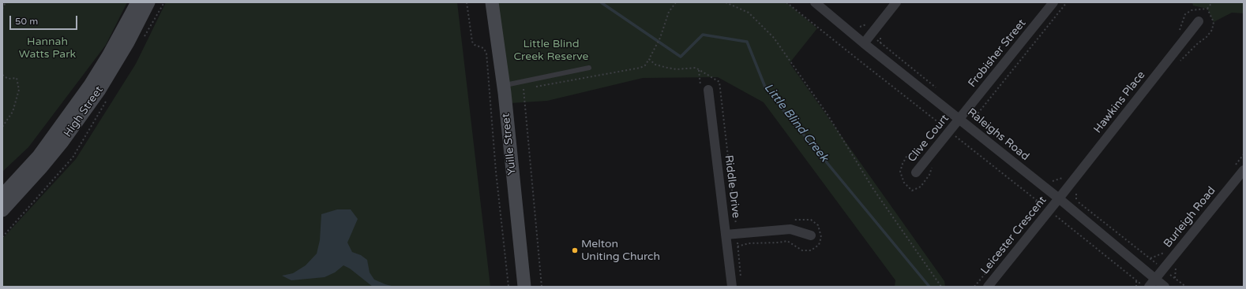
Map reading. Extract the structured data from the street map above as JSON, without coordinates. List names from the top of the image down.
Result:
{
  "streets": {
    "main road": ["High Street", "Yuille Street"],
    "street": [
      "Frobisher Street",
      "Hawkins Place",
      "Raleighs Road",
      "Clive Court",
      "Riddle Drive",
      "Burleigh Road",
      "Leicester Crescent"
    ]
  },
  "crossings": [
    ["Frobisher Street", "Raleighs Road"],
    ["Frobisher Street", "Clive Court"],
    ["Hawkins Place", "Raleighs Road"],
    ["Hawkins Place", "Leicester Crescent"],
    ["Raleighs Road", "Clive Court"],
    ["Raleighs Road", "Burleigh Road"],
    ["Raleighs Road", "Leicester Crescent"]
  ],
  "water": ["Little Blind Creek"],
  "parks": ["Hannah Watts Park", "Little Blind Creek Reserve"],
  "places": ["Melton Uniting Church"],
  "scale_bar": "50 m"
}
